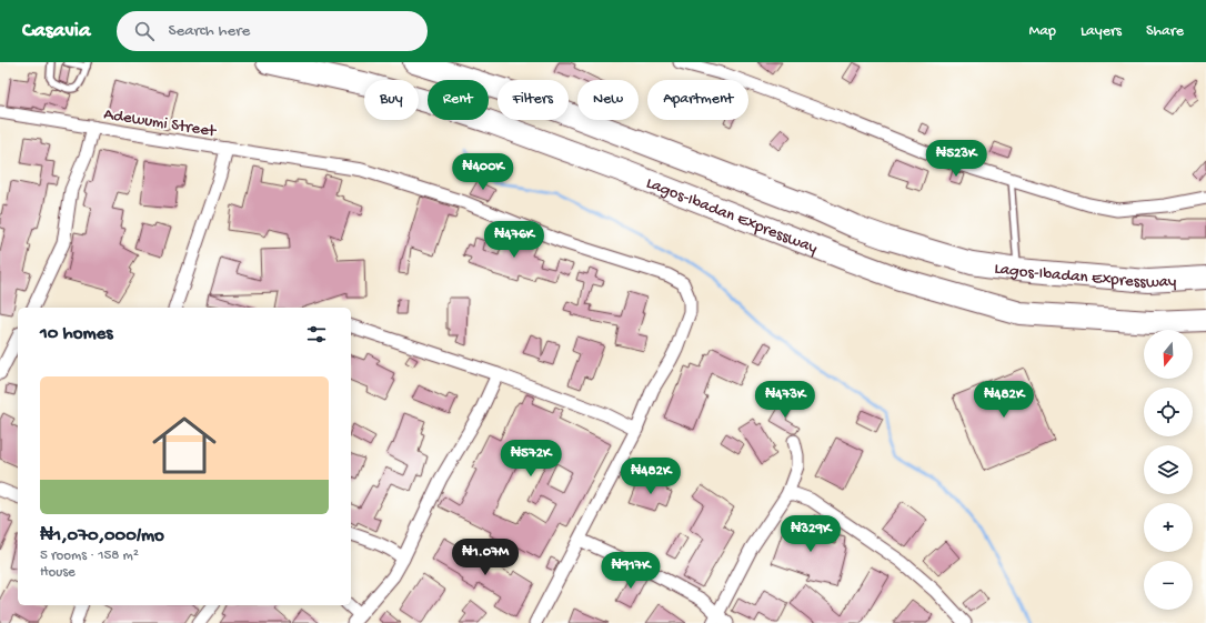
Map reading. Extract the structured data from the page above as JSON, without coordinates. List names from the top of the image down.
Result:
{
  "streets": {
    "highway": ["Lagos-Ibadan Expressway"],
    "street": ["Adewumi Street"]
  },
  "north": "bottom",
  "page": {
    "header": "Casavia",
    "search": "Search here",
    "nav": ["Map", "Layers", "Share"],
    "chip": [
      "Buy",
      "Rent",
      "Filters",
      "New",
      "Apartment"
    ],
    "price": [
      "₦523K",
      "₦400K",
      "₦476K",
      "₦473K",
      "₦482K",
      "₦572K",
      "₦482K",
      "₦329K",
      "₦1.07M",
      "₦917K"
    ],
    "heading": "10 homes",
    "map_buttons": ["+", "−"],
    "list": [
      {
        "name": "₦1,070,000/mo",
        "note": "5 rooms · 158 m² · House"
      }
    ]
  }
}
